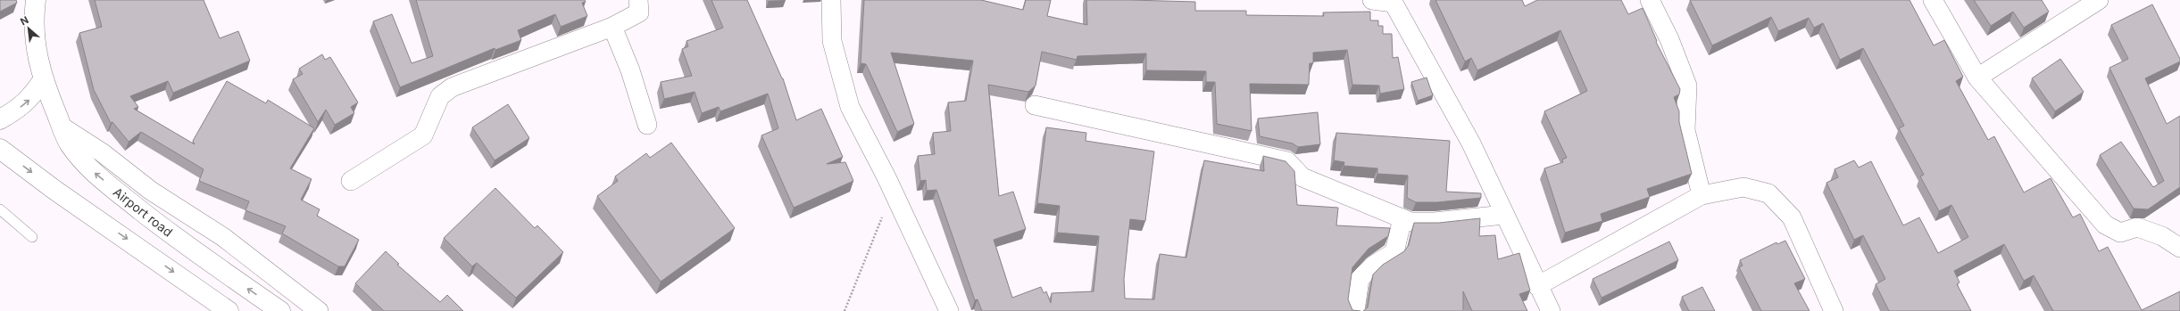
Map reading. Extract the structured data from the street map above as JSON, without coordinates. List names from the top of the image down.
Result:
{
  "streets": {
    "main road": ["Airport road"]
  },
  "north": "top left"
}
